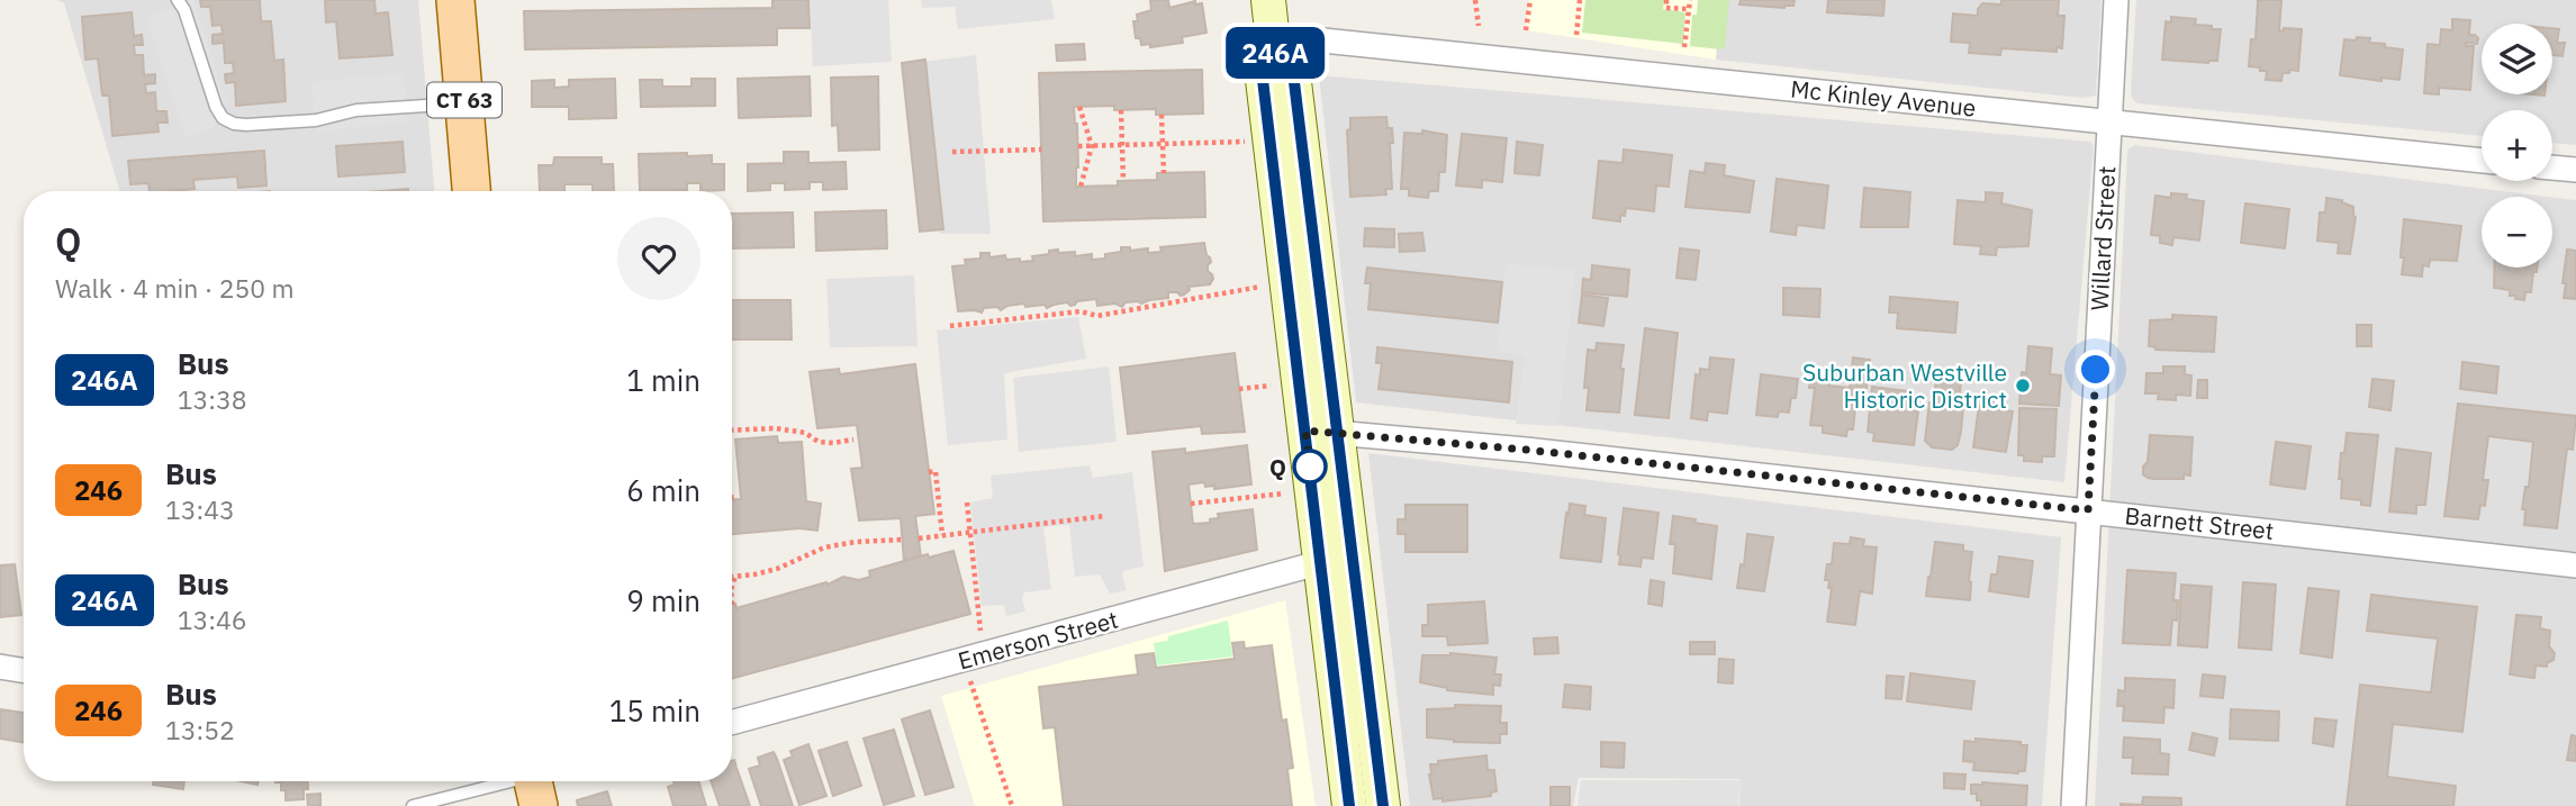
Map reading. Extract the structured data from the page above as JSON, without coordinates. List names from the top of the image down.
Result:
{
  "streets": {
    "main road": ["CT 63"],
    "street": [
      "Mc Kinley Avenue",
      "Willard Street",
      "Barnett Street",
      "Emerson Street"
    ]
  },
  "crossings": [
    ["Mc Kinley Avenue", "Willard Street"],
    ["Willard Street", "Barnett Street"]
  ],
  "places": ["Suburban Westville Historic District", "Q"],
  "lines": ["bus line 246A"],
  "page": {
    "on_map": "246A",
    "map_buttons": ["+", "−"],
    "heading": ["Q", "Walk · 4 min · 250 m"],
    "list": [
      {
        "mark": "246A",
        "name": "Bus",
        "note": "13:38",
        "value": "1 min"
      },
      {
        "mark": "246",
        "name": "Bus",
        "note": "13:43",
        "value": "6 min"
      },
      {
        "mark": "246A",
        "name": "Bus",
        "note": "13:46",
        "value": "9 min"
      },
      {
        "mark": "246",
        "name": "Bus",
        "note": "13:52",
        "value": "15 min"
      }
    ]
  }
}
